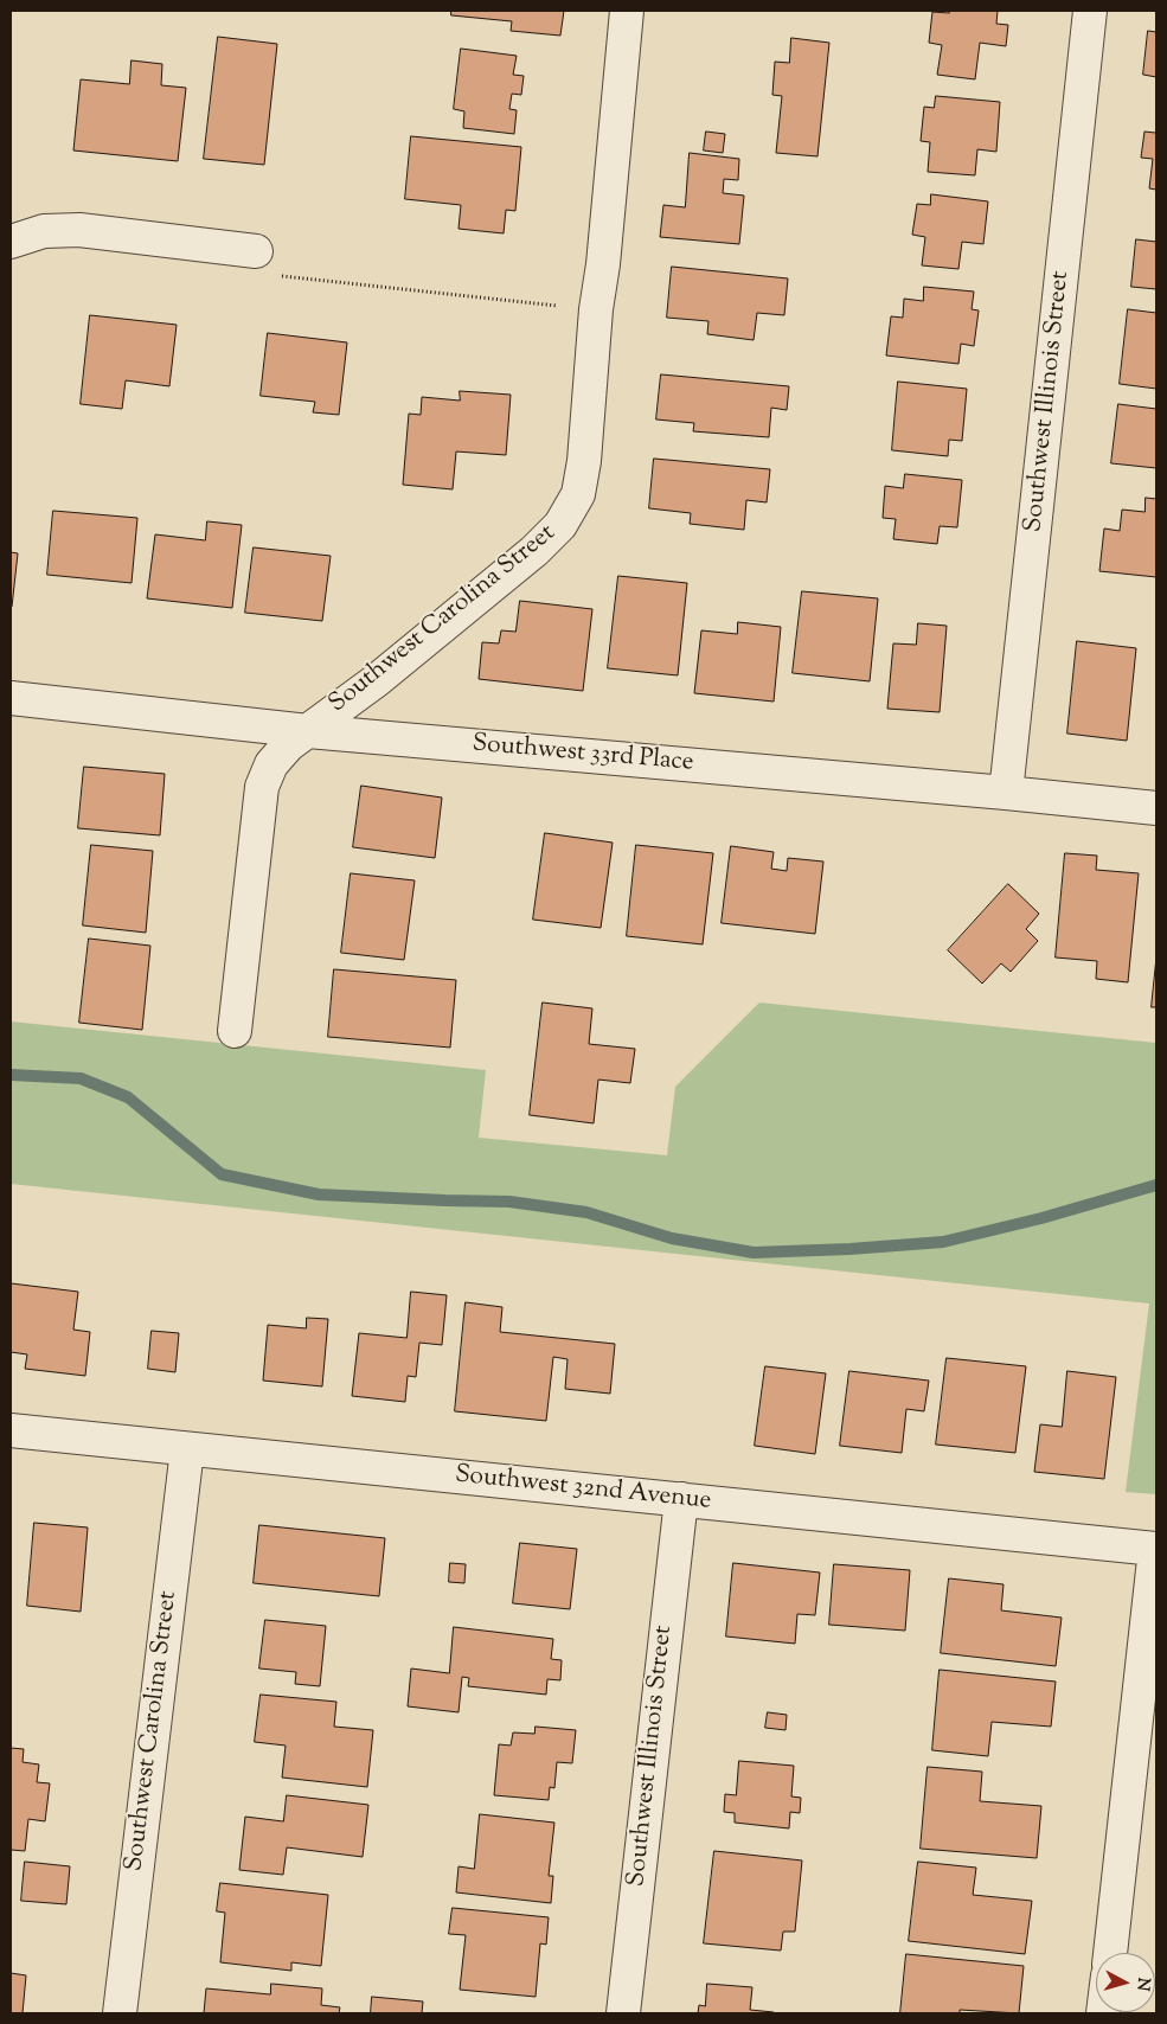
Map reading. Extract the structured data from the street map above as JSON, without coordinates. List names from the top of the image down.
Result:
{
  "streets": {
    "street": [
      "Southwest Illinois Street",
      "Southwest Carolina Street",
      "Southwest 33rd Place",
      "Southwest 32nd Avenue"
    ]
  },
  "crossings": [
    ["Southwest Illinois Street", "Southwest 33rd Place"],
    ["Southwest Illinois Street", "Southwest 32nd Avenue"],
    ["Southwest Carolina Street", "Southwest 33rd Place"],
    ["Southwest Carolina Street", "Southwest 32nd Avenue"]
  ],
  "north": "right"
}
